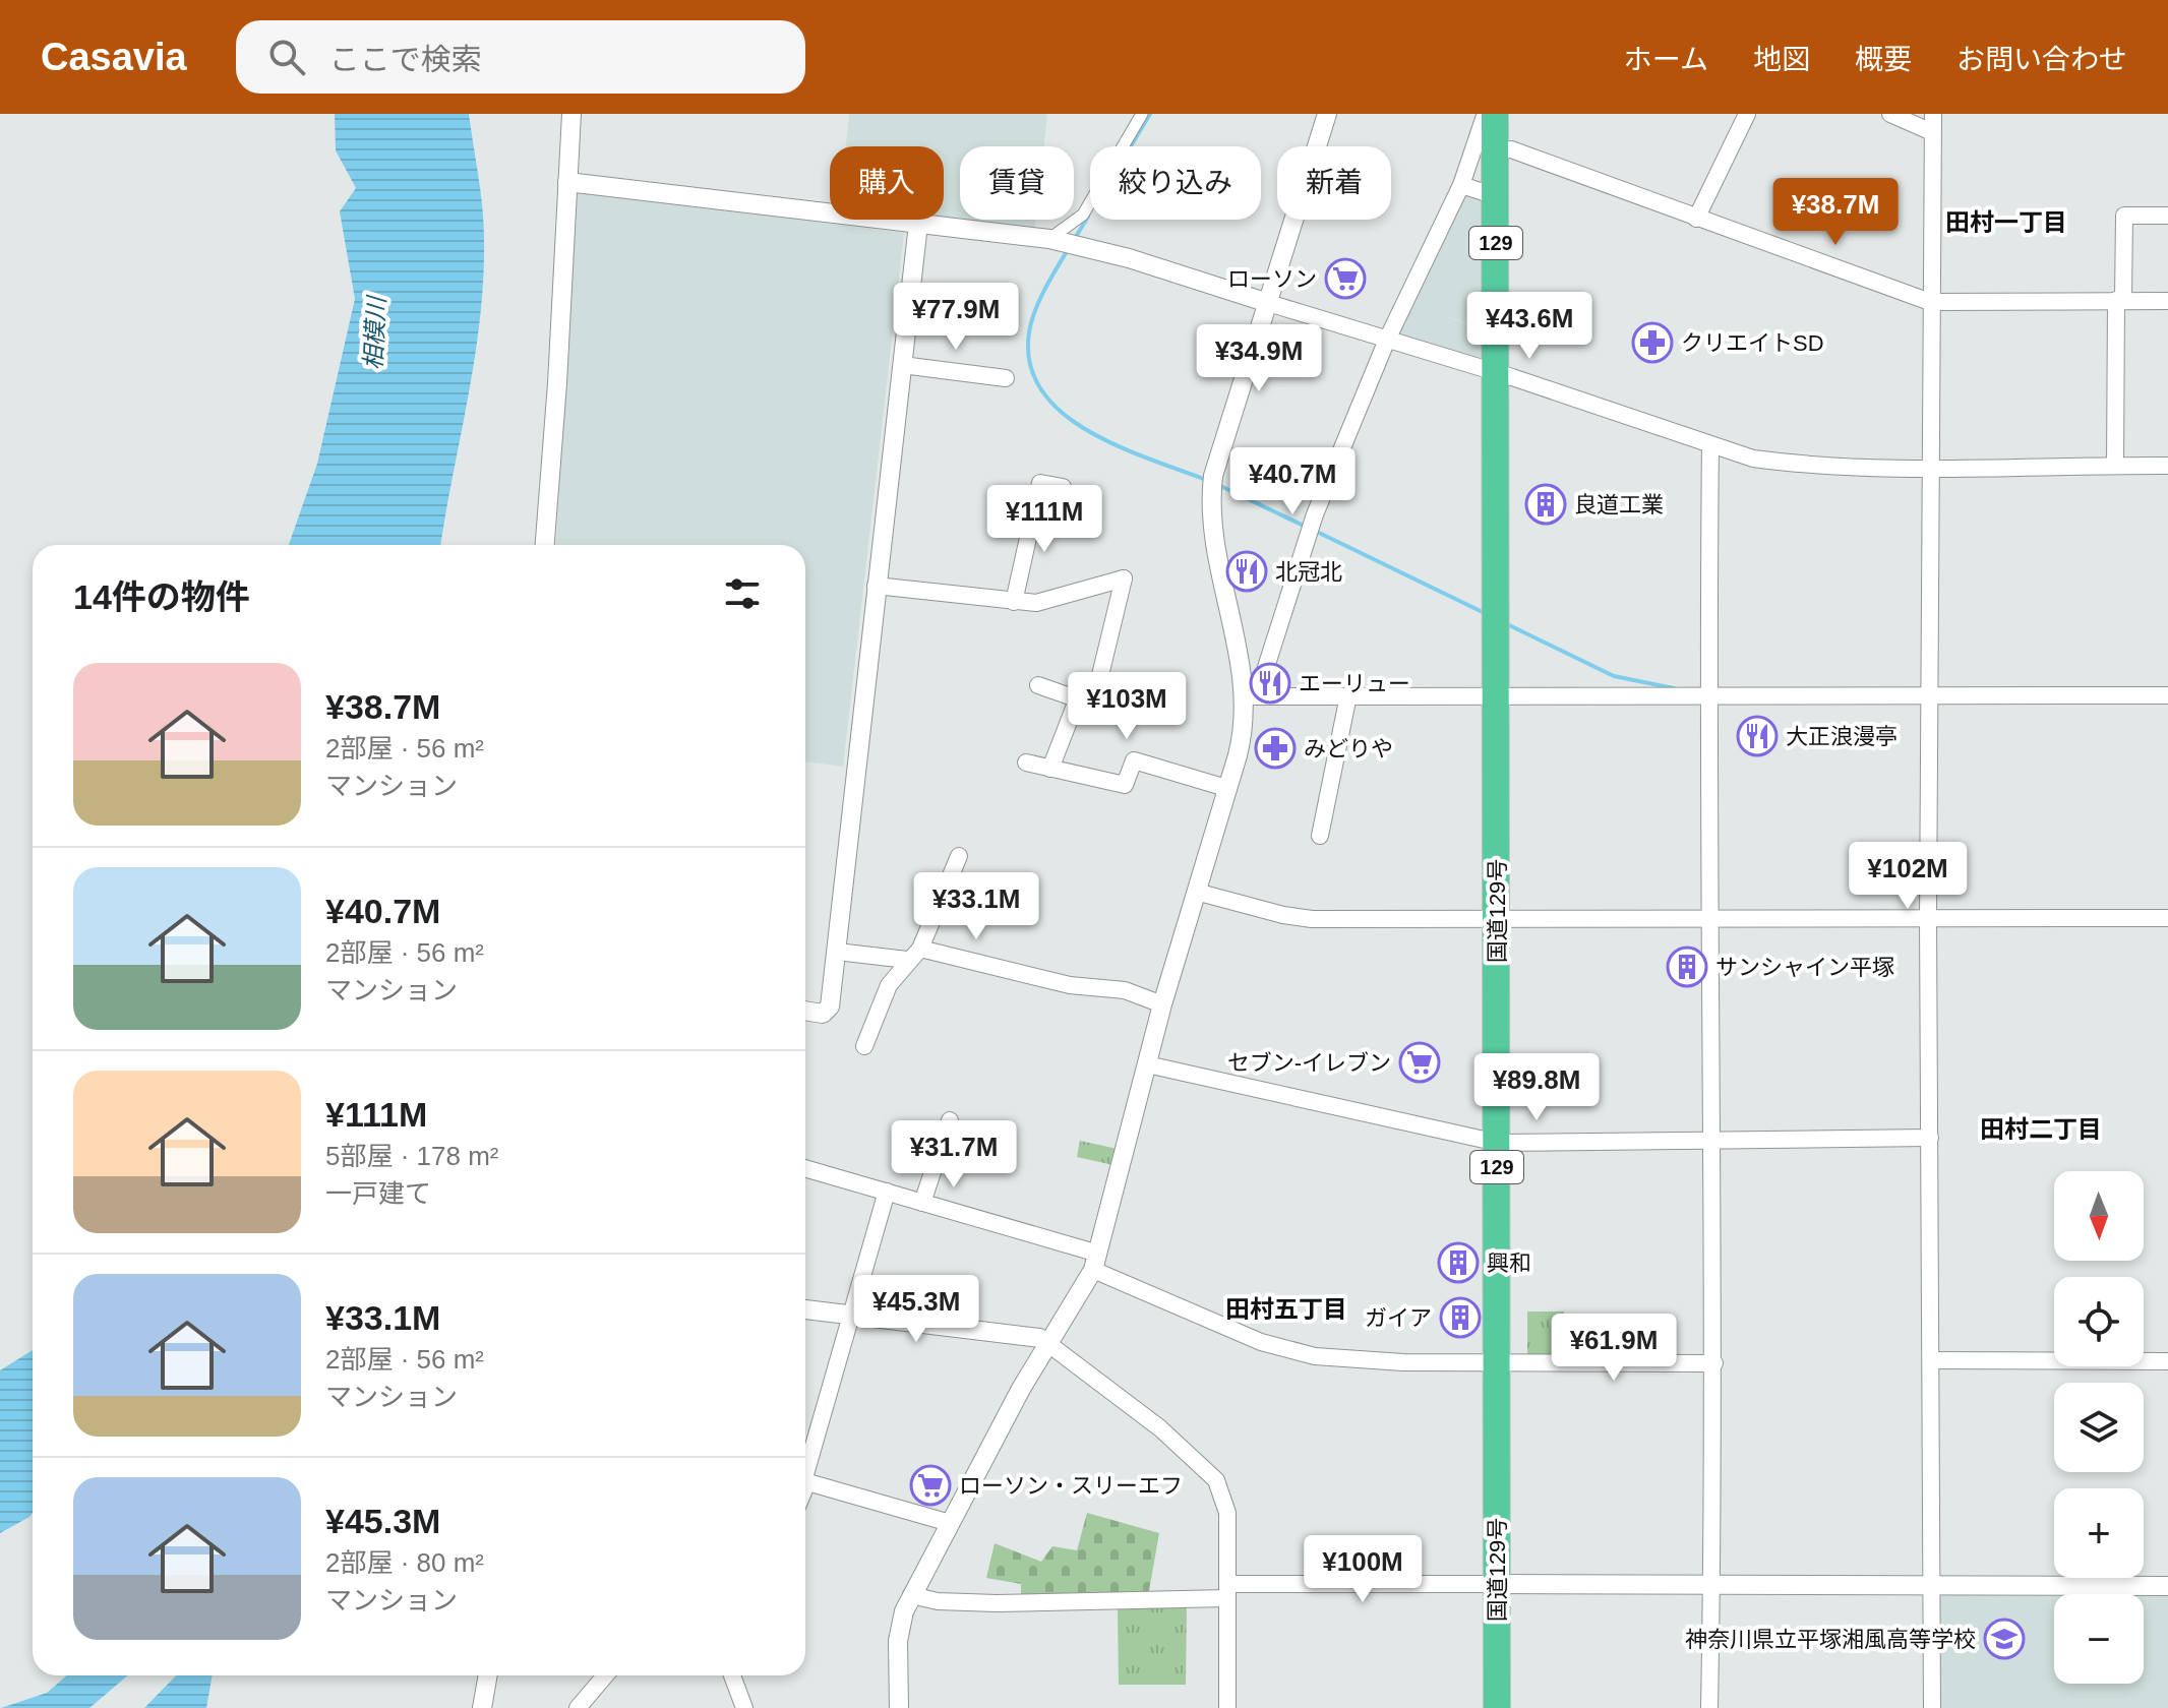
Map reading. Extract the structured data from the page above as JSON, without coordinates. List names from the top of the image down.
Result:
{
  "streets": {
    "highway": ["129", "国道129号"]
  },
  "districts": ["田村一丁目", "田村二丁目", "田村五丁目"],
  "water": ["相模川"],
  "places": {
    "supermarket": ["ローソン", "セブン-イレブン", "ローソン・スリーエフ"],
    "pharmacy": ["クリエイトSD", "みどりや"],
    "building": [
      "良道工業",
      "サンシャイン平塚",
      "興和",
      "ガイア"
    ],
    "restaurant": ["北冠北", "エーリュー", "大正浪漫亭"],
    "school or university": ["神奈川県立平塚湘風高等学校"]
  },
  "north": "bottom",
  "page": {
    "header": "Casavia",
    "search": "ここで検索",
    "nav": [
      "ホーム",
      "地図",
      "概要",
      "お問い合わせ"
    ],
    "chip": [
      "購入",
      "賃貸",
      "絞り込み",
      "新着"
    ],
    "price": [
      "¥38.7M",
      "¥77.9M",
      "¥43.6M",
      "¥34.9M",
      "¥40.7M",
      "¥111M",
      "¥103M",
      "¥102M",
      "¥33.1M",
      "¥89.8M",
      "¥31.7M",
      "¥45.3M",
      "¥61.9M",
      "¥100M"
    ],
    "heading": "14件の物件",
    "list": [
      {
        "name": "¥38.7M",
        "note": "2部屋 · 56 m² · マンション"
      },
      {
        "name": "¥40.7M",
        "note": "2部屋 · 56 m² · マンション"
      },
      {
        "name": "¥111M",
        "note": "5部屋 · 178 m² · 一戸建て"
      },
      {
        "name": "¥33.1M",
        "note": "2部屋 · 56 m² · マンション"
      },
      {
        "name": "¥45.3M",
        "note": "2部屋 · 80 m² · マンション"
      }
    ],
    "map_buttons": ["+", "−"]
  }
}
